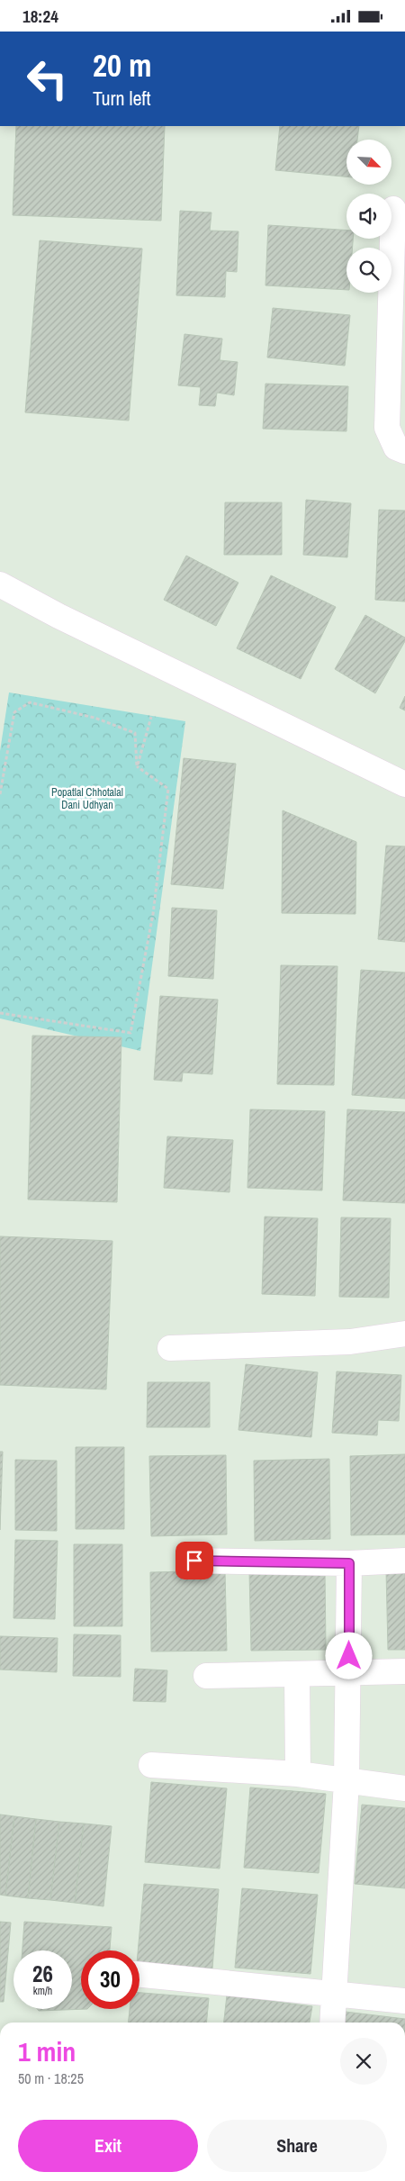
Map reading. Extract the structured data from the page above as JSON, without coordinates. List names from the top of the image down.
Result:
{
  "parks": ["Popatlal Chhotalal Dani Udhyan"],
  "north": "bottom right",
  "page": {
    "status": "18:24",
    "turn": ["20 m", "Turn left"],
    "speed": "26 km/h",
    "limit": "30",
    "heading": ["1 min", "50 m · 18:25"],
    "buttons": ["Exit", "Share"]
  }
}
